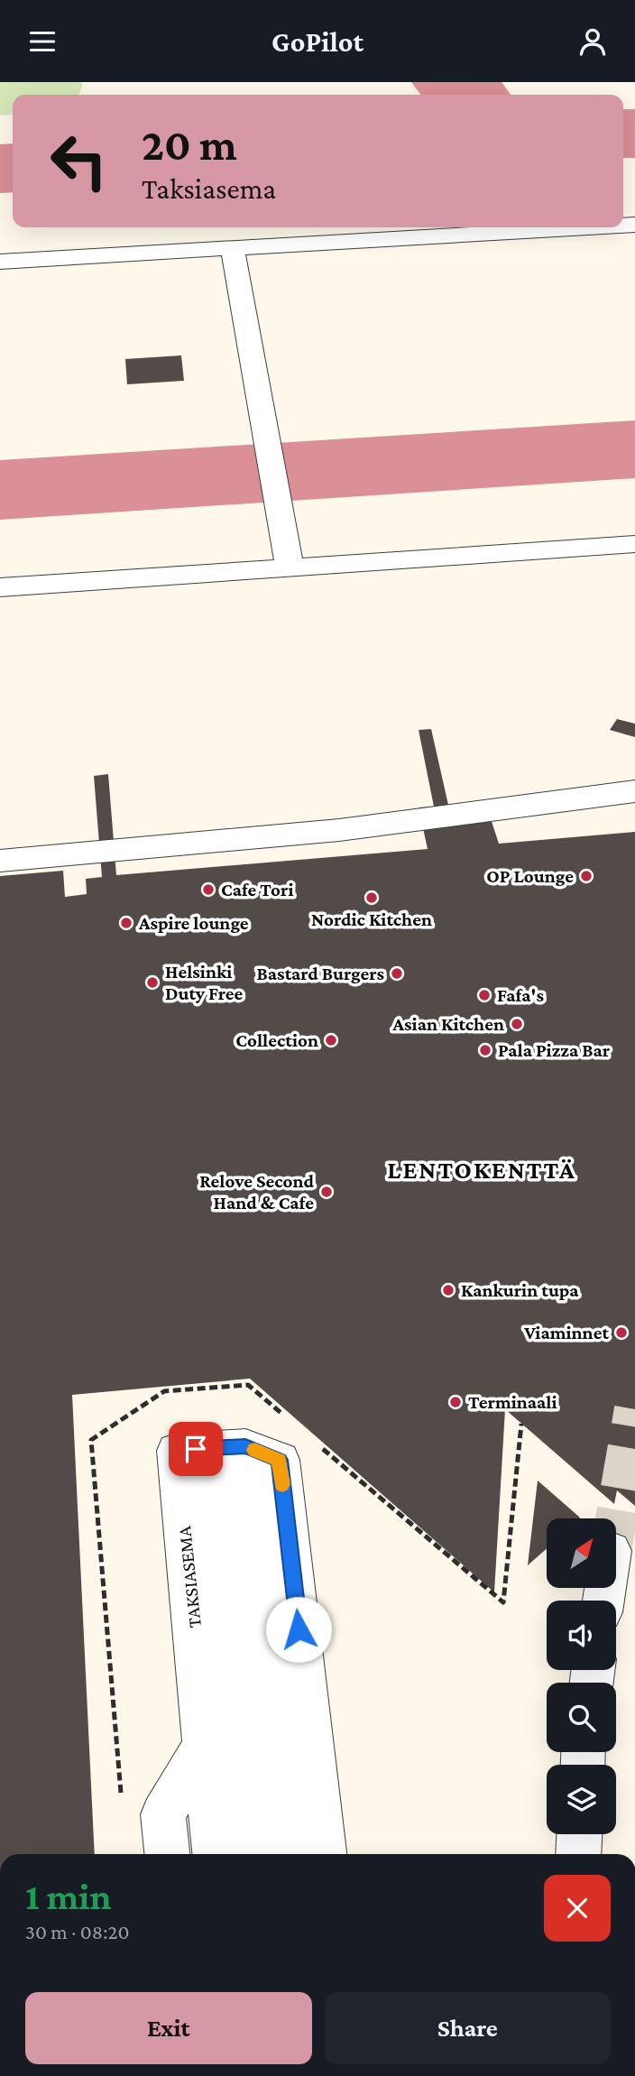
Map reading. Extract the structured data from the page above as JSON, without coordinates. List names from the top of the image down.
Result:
{
  "streets": {
    "street": ["TAKSIASEMA"]
  },
  "districts": ["LENTOKENTTÄ"],
  "places": [
    "OP Lounge",
    "Cafe Tori",
    "Nordic Kitchen",
    "Aspire lounge",
    "Bastard Burgers",
    "Helsinki Duty Free",
    "Fafa's",
    "Asian Kitchen",
    "Collection",
    "Pala Pizza Bar",
    "Relove Second Hand & Cafe",
    "Kankurin tupa",
    "Viaminnet",
    "Terminaali"
  ],
  "north": "top right",
  "page": {
    "header": "GoPilot",
    "turn": ["20 m", "Taksiasema"],
    "heading": ["1 min", "30 m · 08:20"],
    "buttons": ["Exit", "Share"]
  }
}
